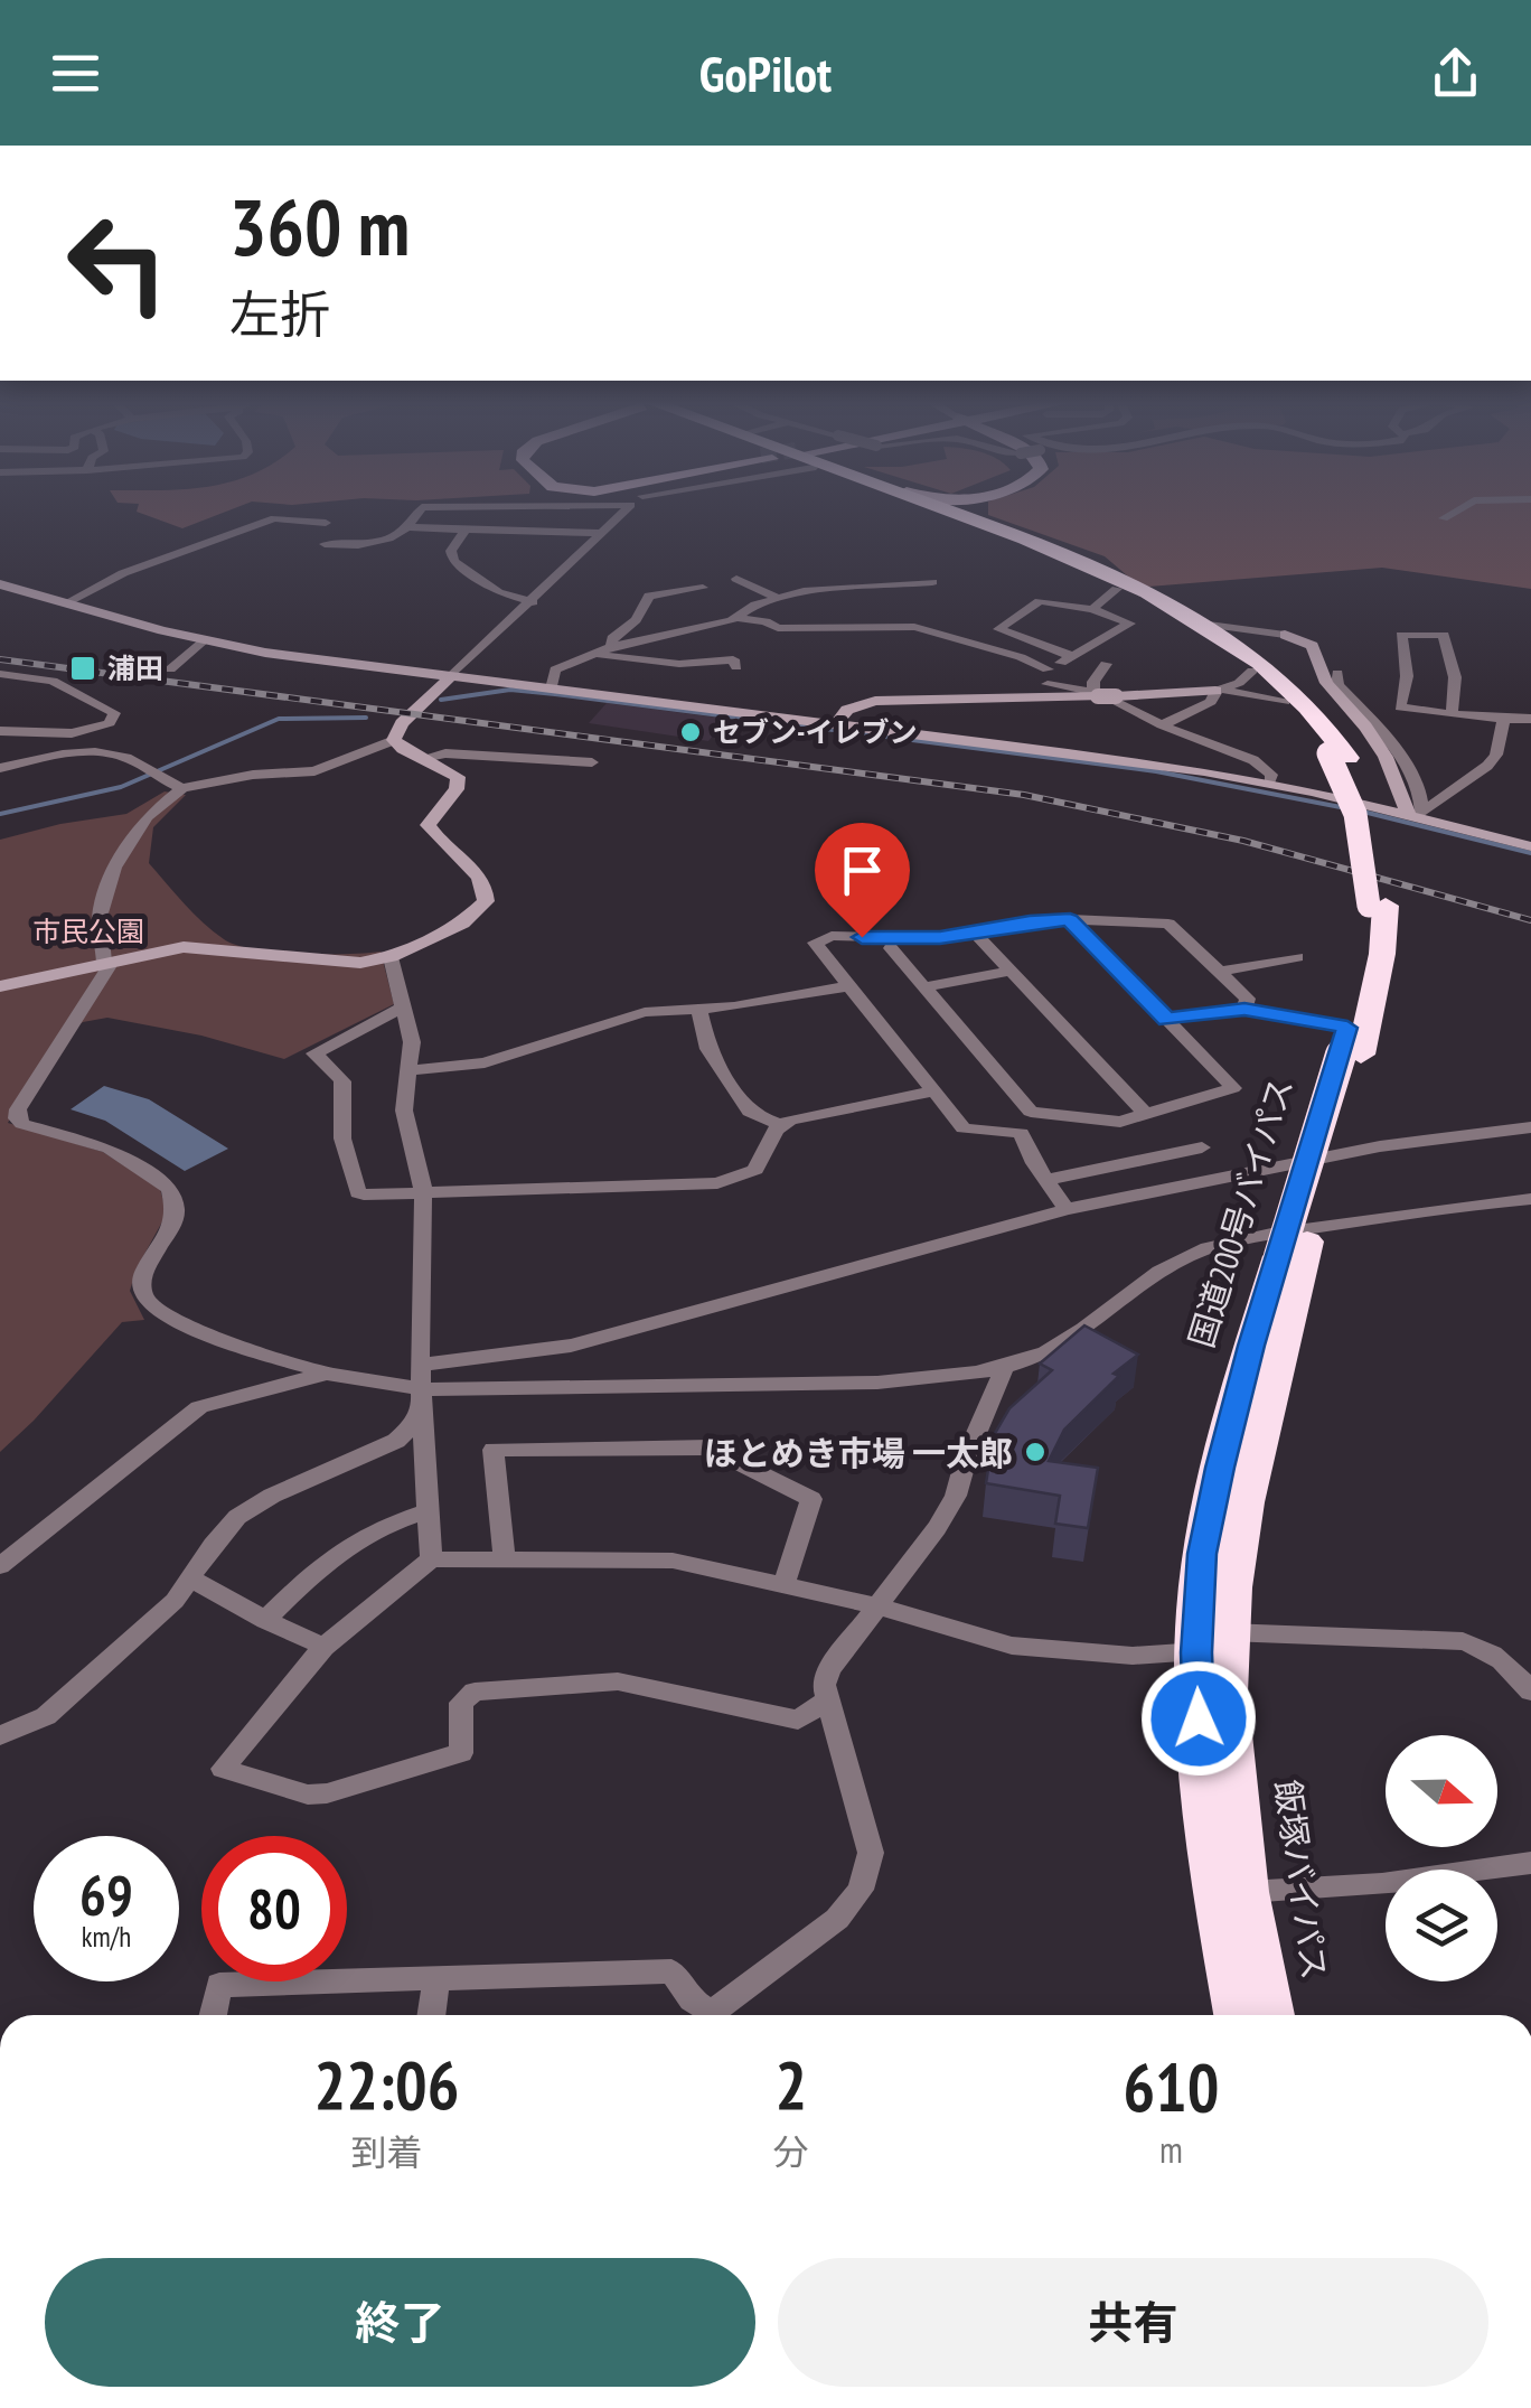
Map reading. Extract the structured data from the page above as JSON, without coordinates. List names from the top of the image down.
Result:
{
  "streets": {
    "highway": ["国道200号バイパス", "飯塚バイパス"]
  },
  "crossings": [
    ["国道200号バイパス", "飯塚バイパス"]
  ],
  "parks": ["市民公園"],
  "places": {
    "transit": ["浦田"],
    "other": ["セブン-イレブン", "ほとめき市場 一太郎"]
  },
  "north": "right",
  "page": {
    "header": "GoPilot",
    "turn": ["360 m", "左折"],
    "speed": "69 km/h",
    "limit": "80",
    "eta": [
      "22:06",
      "到着",
      "2",
      "分",
      "610",
      "m"
    ],
    "buttons": ["終了", "共有"]
  }
}
